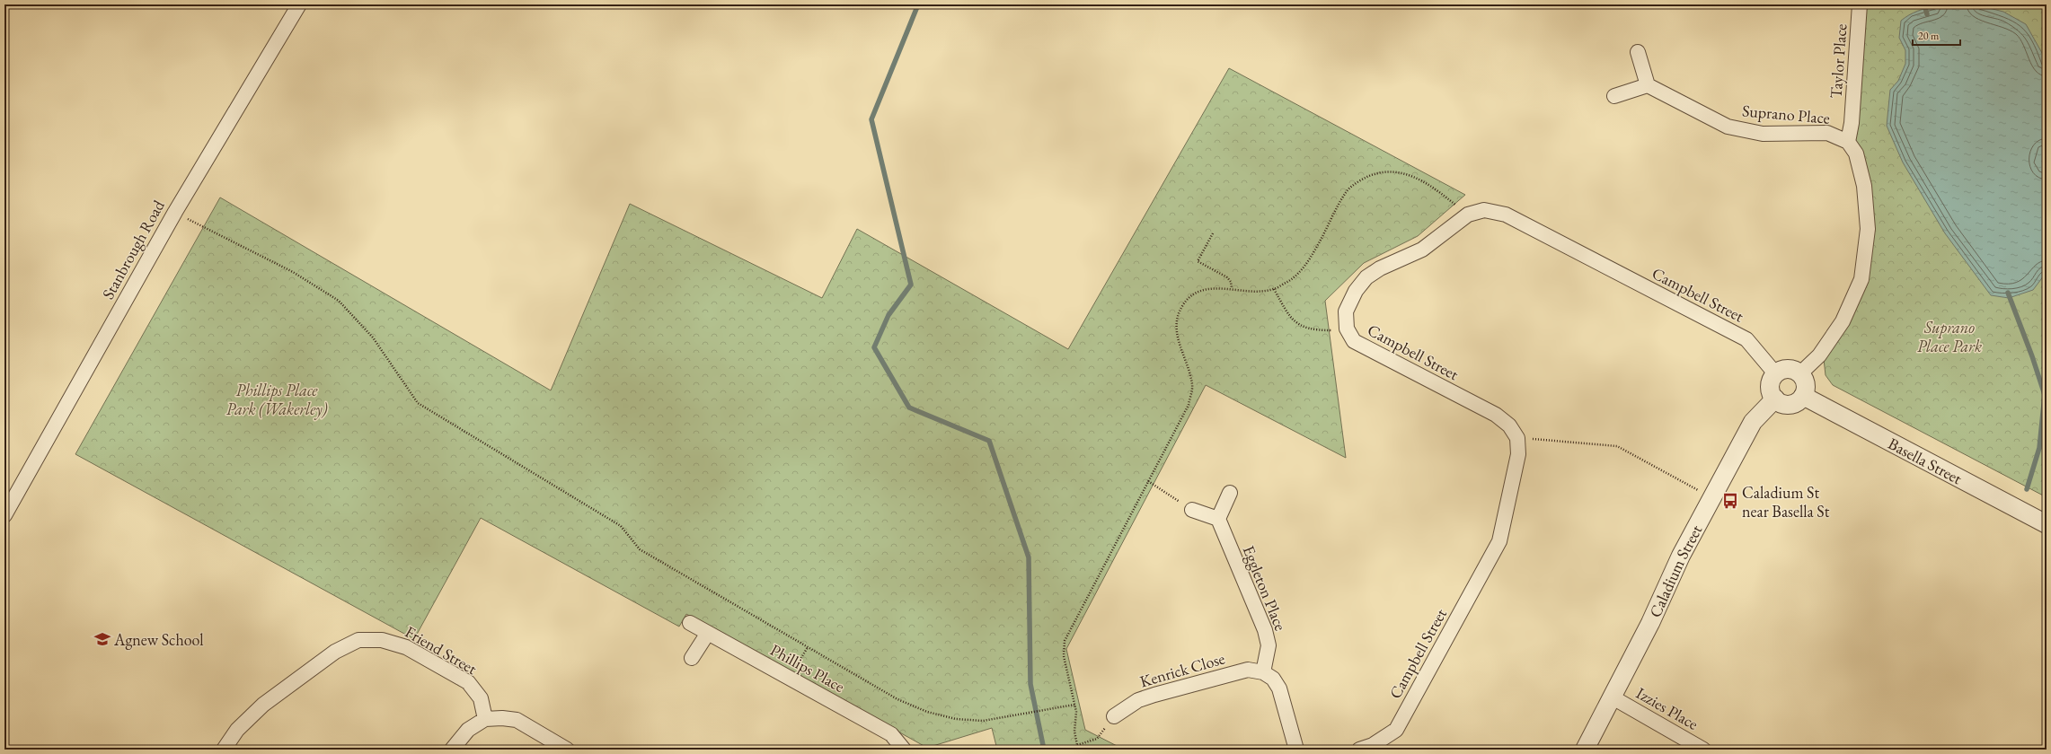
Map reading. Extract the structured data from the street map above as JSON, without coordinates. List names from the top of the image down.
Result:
{
  "streets": {
    "street": [
      "Taylor Place",
      "Suprano Place",
      "Stanbrough Road",
      "Campbell Street",
      "Basella Street",
      "Caladium Street",
      "Eggleton Place",
      "Friend Street",
      "Phillips Place",
      "Kenrick Close",
      "Izzies Place"
    ]
  },
  "crossings": [
    ["Taylor Place", "Suprano Place"],
    ["Suprano Place", "Campbell Street"],
    ["Suprano Place", "Basella Street"],
    ["Suprano Place", "Caladium Street"],
    ["Campbell Street", "Basella Street"],
    ["Campbell Street", "Caladium Street"],
    ["Basella Street", "Caladium Street"],
    ["Caladium Street", "Izzies Place"],
    ["Eggleton Place", "Kenrick Close"]
  ],
  "parks": ["Suprano Place Park", "Phillips Place Park (Wakerley)"],
  "places": {
    "bus stop": ["Caladium St near Basella St"],
    "school or university": ["Agnew School"]
  },
  "scale_bar": "20 m"
}
